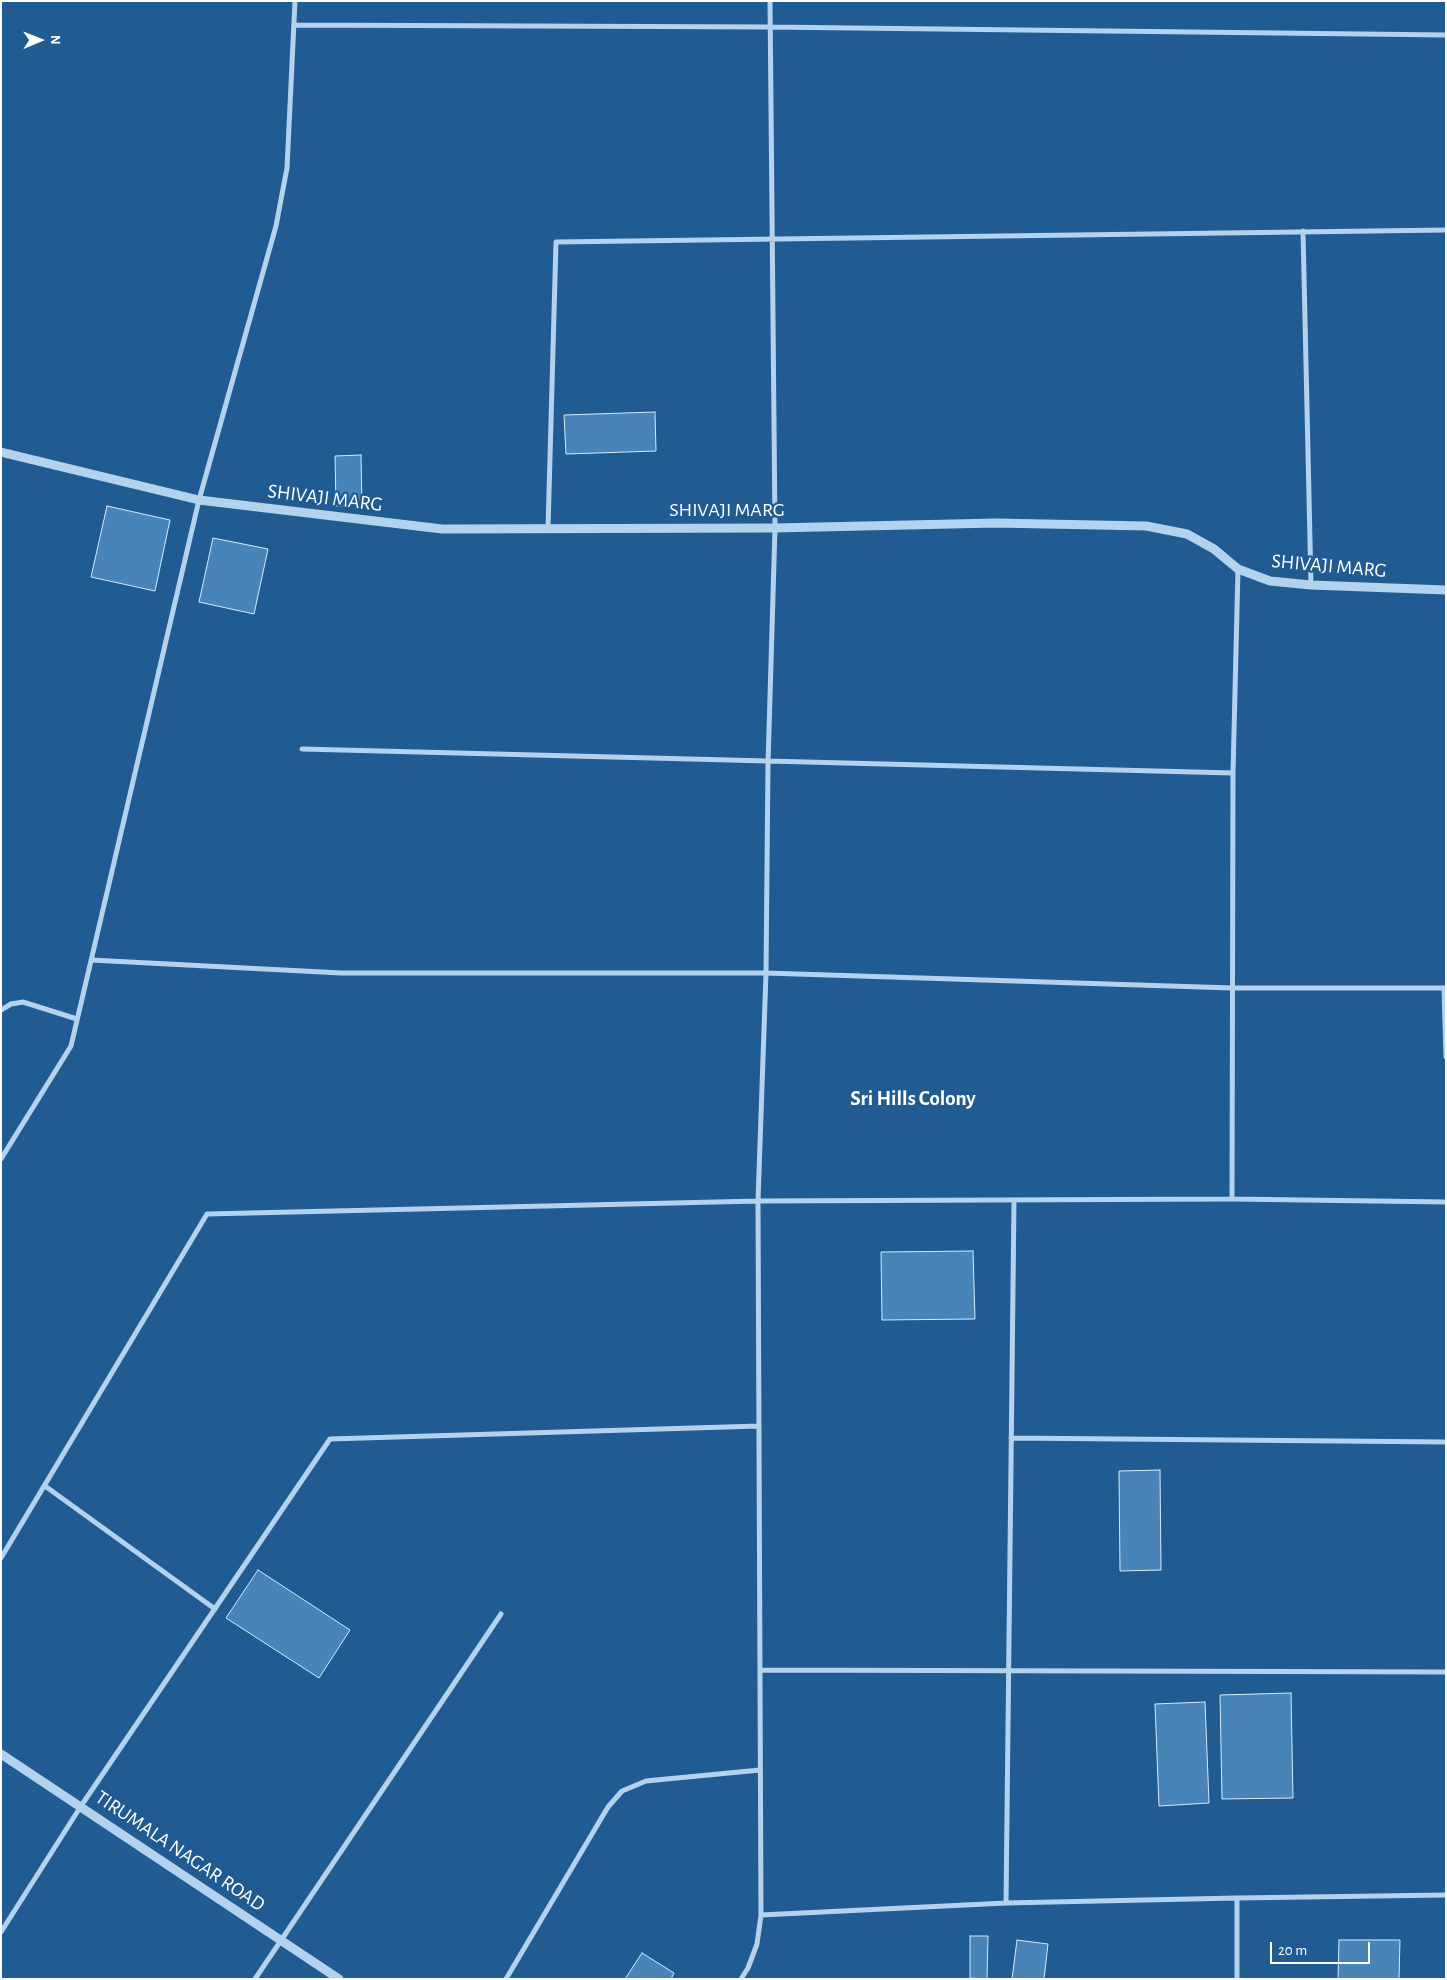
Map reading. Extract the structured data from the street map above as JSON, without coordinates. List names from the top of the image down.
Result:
{
  "streets": {
    "street": ["SHIVAJI MARG", "TIRUMALA NAGAR ROAD"]
  },
  "districts": ["Sri Hills Colony"],
  "scale_bar": "20 m",
  "north": "right"
}
